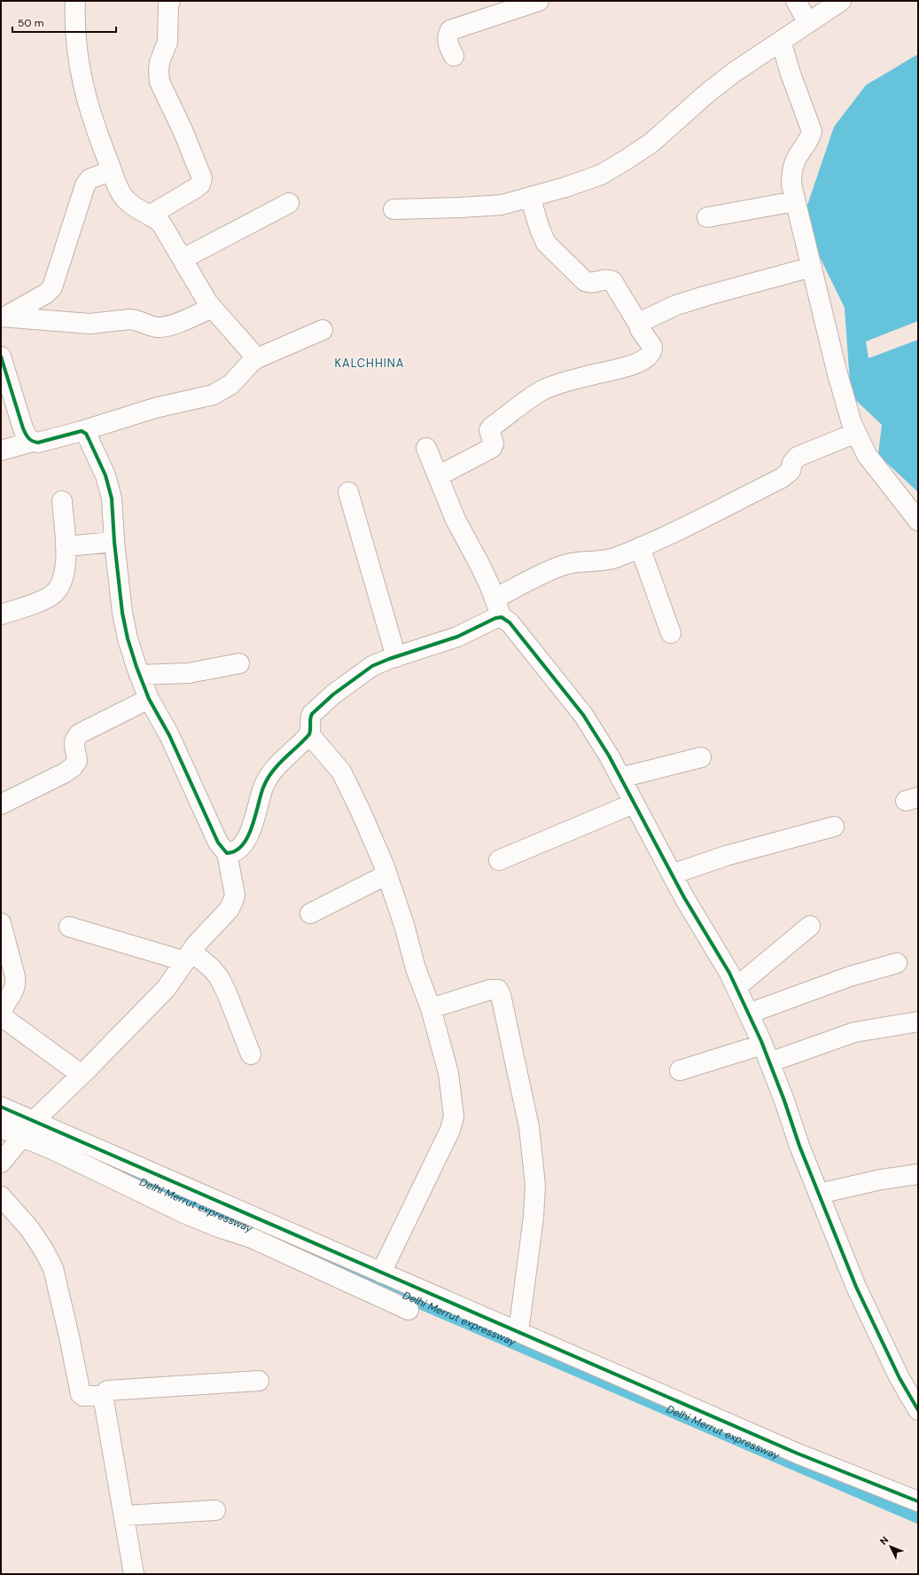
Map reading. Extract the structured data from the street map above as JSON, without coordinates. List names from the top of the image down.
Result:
{
  "districts": ["KALCHHINA"],
  "water": ["Delhi Merrut expressway"],
  "scale_bar": "50 m",
  "north": "top left"
}
